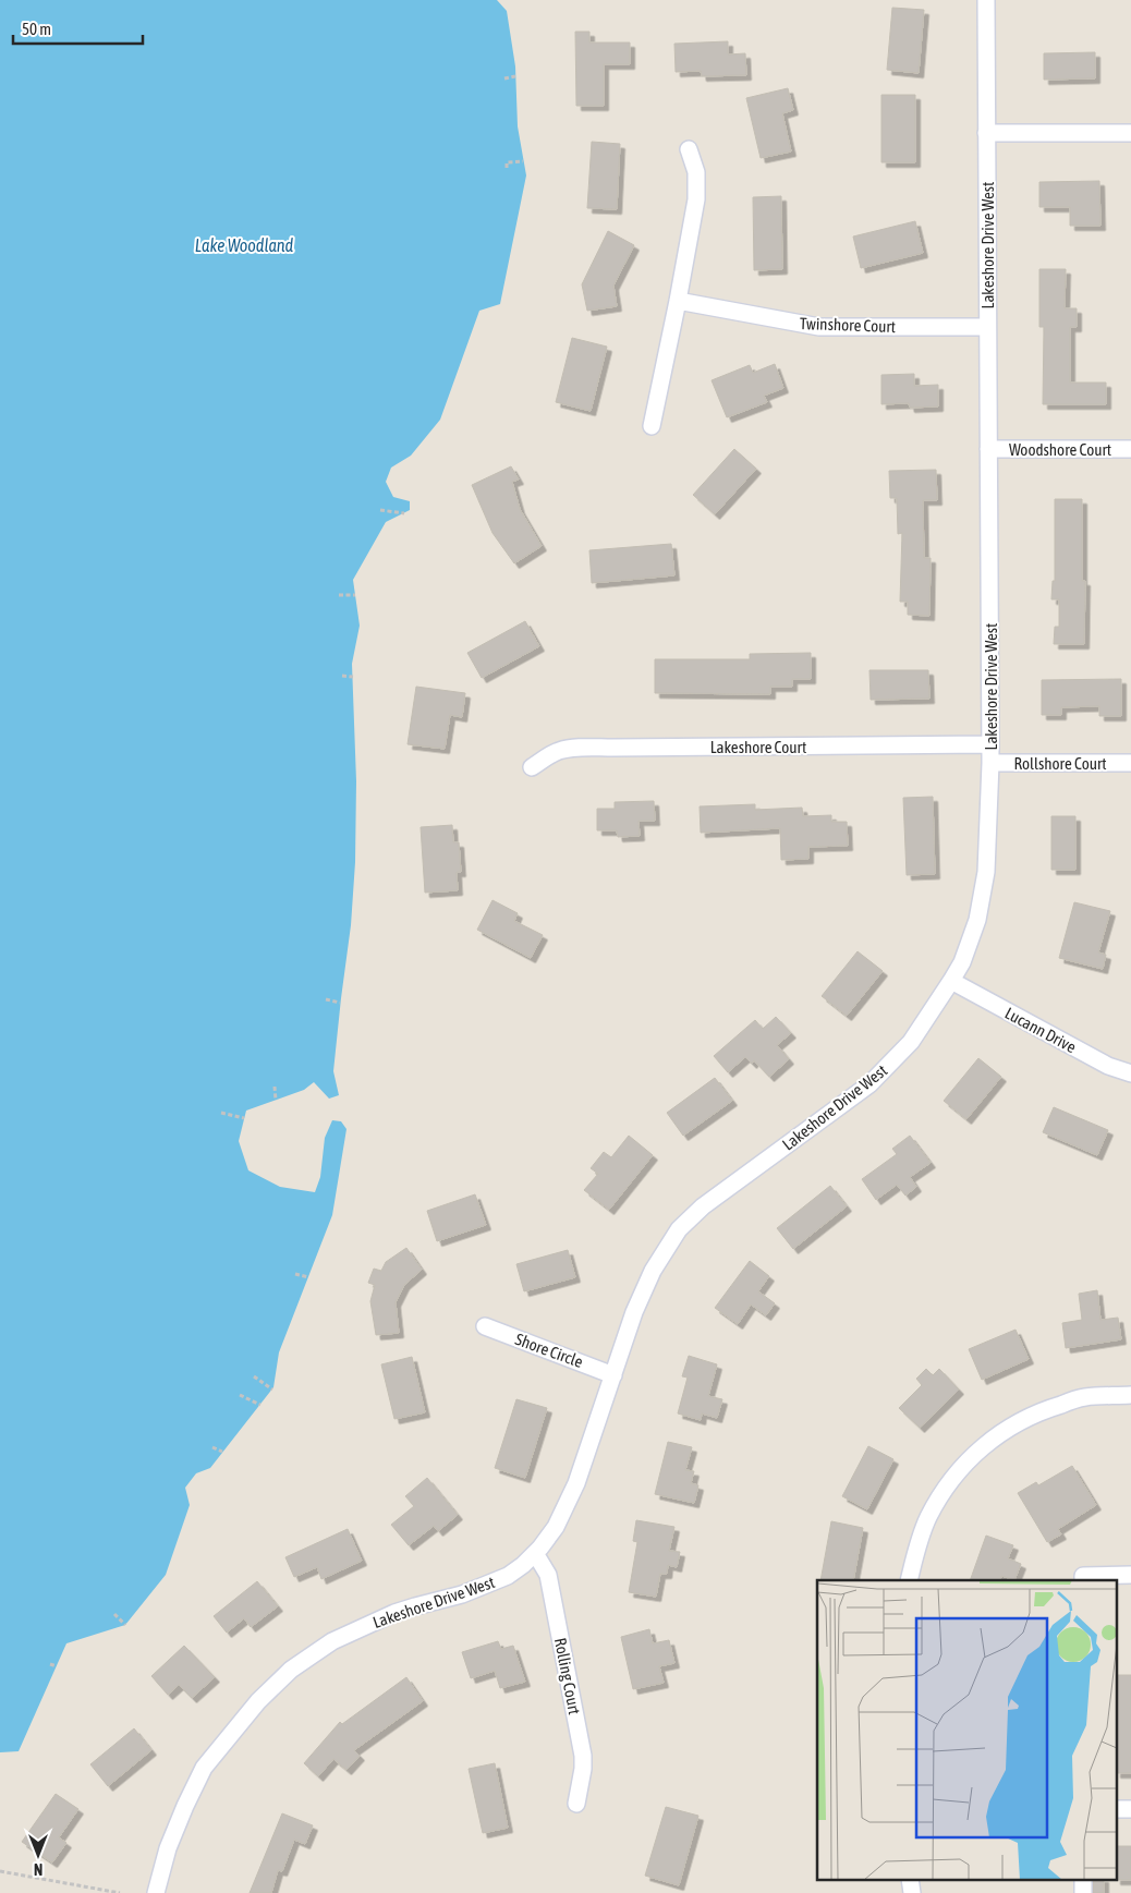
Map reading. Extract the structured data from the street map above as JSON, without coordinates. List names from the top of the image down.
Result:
{
  "streets": {
    "street": [
      "Lakeshore Drive West",
      "Twinshore Court",
      "Woodshore Court",
      "Lakeshore Court",
      "Rollshore Court",
      "Lucann Drive",
      "Shore Circle",
      "Rolling Court"
    ]
  },
  "crossings": [
    ["Lakeshore Drive West", "Twinshore Court"],
    ["Lakeshore Drive West", "Woodshore Court"],
    ["Lakeshore Drive West", "Lakeshore Court"],
    ["Lakeshore Drive West", "Rollshore Court"],
    ["Lakeshore Drive West", "Lucann Drive"],
    ["Lakeshore Drive West", "Shore Circle"],
    ["Lakeshore Drive West", "Rolling Court"]
  ],
  "water": ["Lake Woodland"],
  "scale_bar": "50 m",
  "north": "bottom"
}
